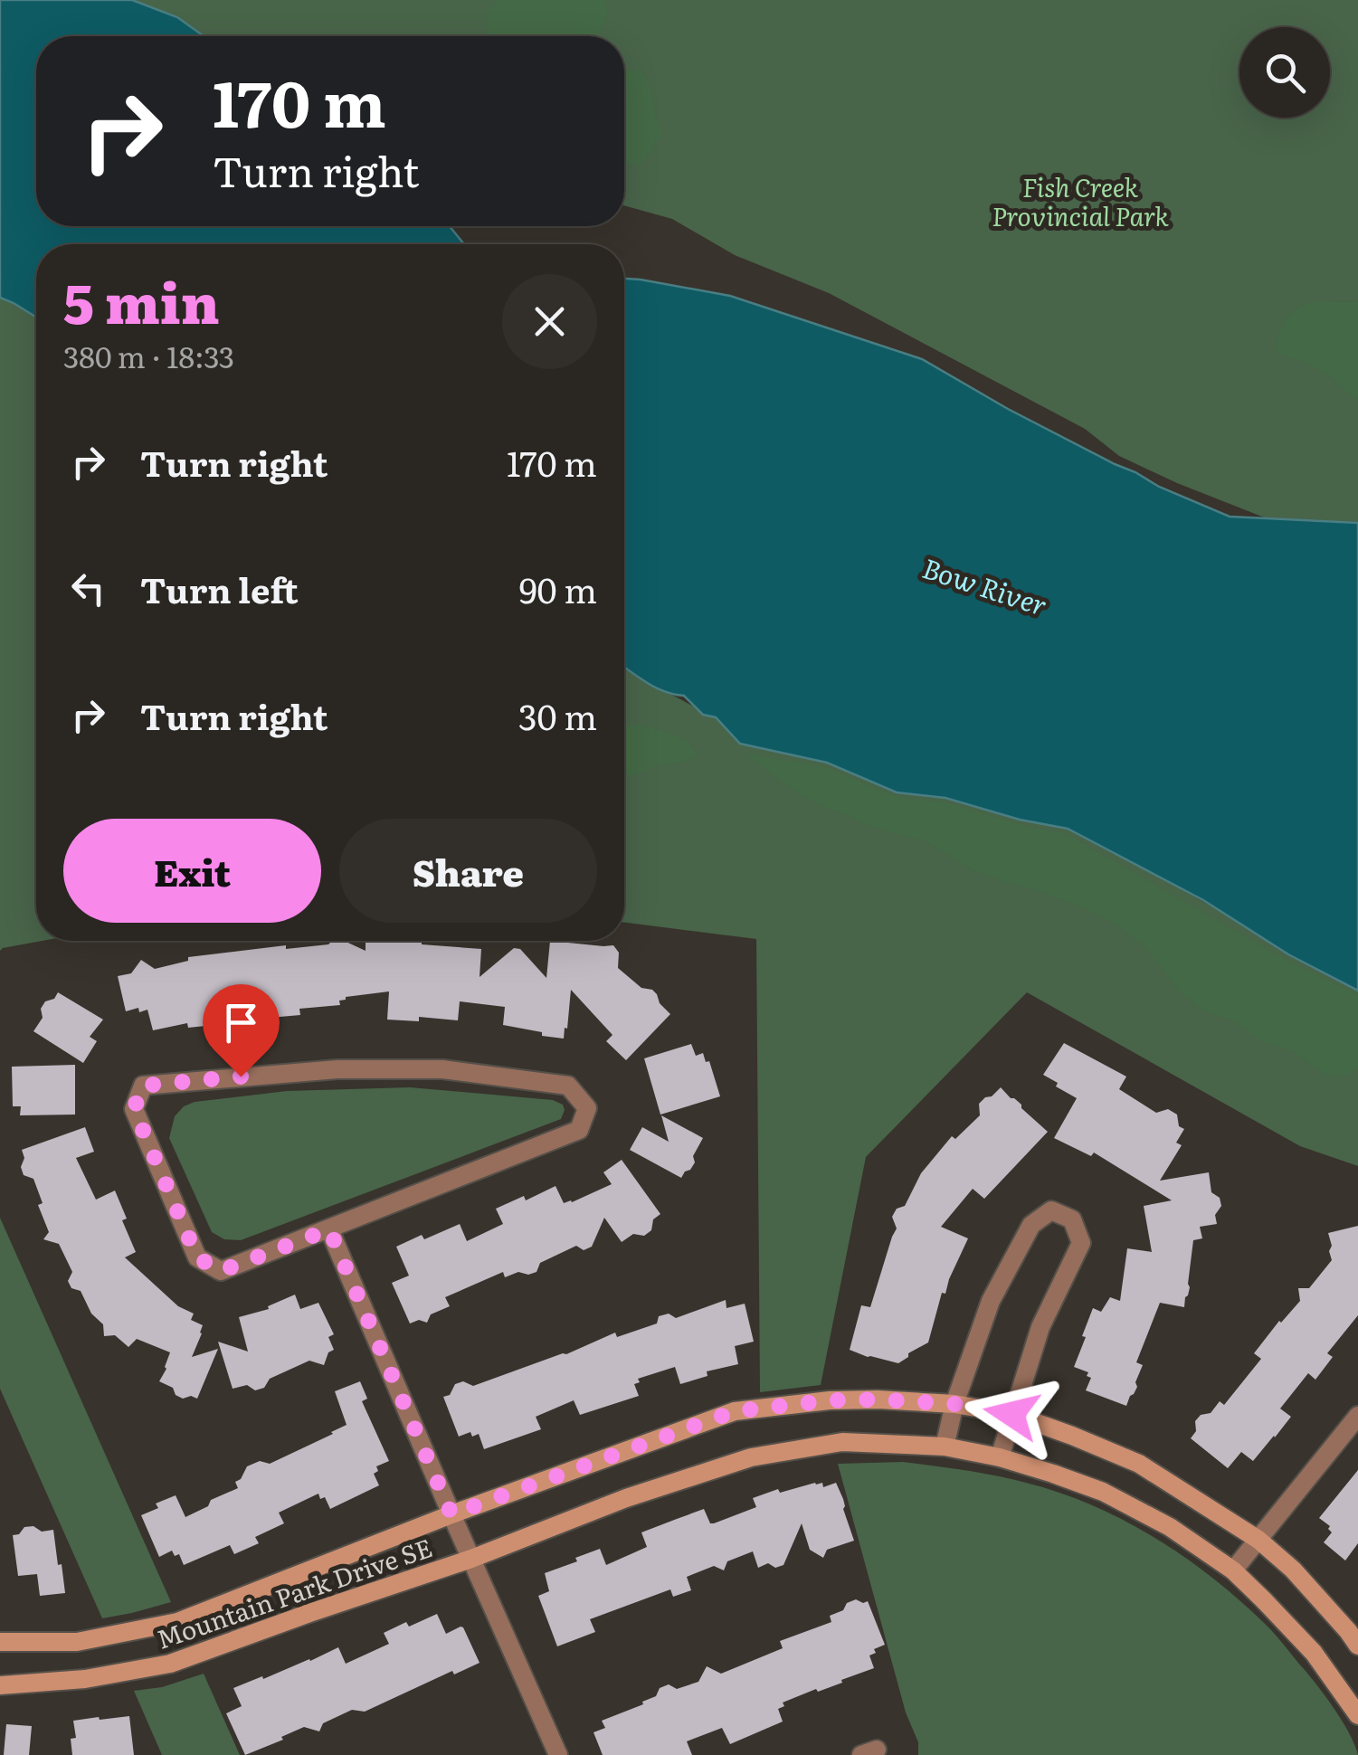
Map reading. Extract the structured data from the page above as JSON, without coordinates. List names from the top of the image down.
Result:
{
  "streets": {
    "street": ["Mountain Park Drive SE"]
  },
  "water": ["Bow River"],
  "parks": ["Fish Creek Provincial Park"],
  "page": {
    "turn": ["170 m", "Turn right"],
    "heading": ["5 min", "380 m · 18:33"],
    "list": [
      {
        "name": "Turn right",
        "value": "170 m"
      },
      {
        "name": "Turn left",
        "value": "90 m"
      },
      {
        "name": "Turn right",
        "value": "30 m"
      }
    ],
    "buttons": ["Exit", "Share"]
  }
}
